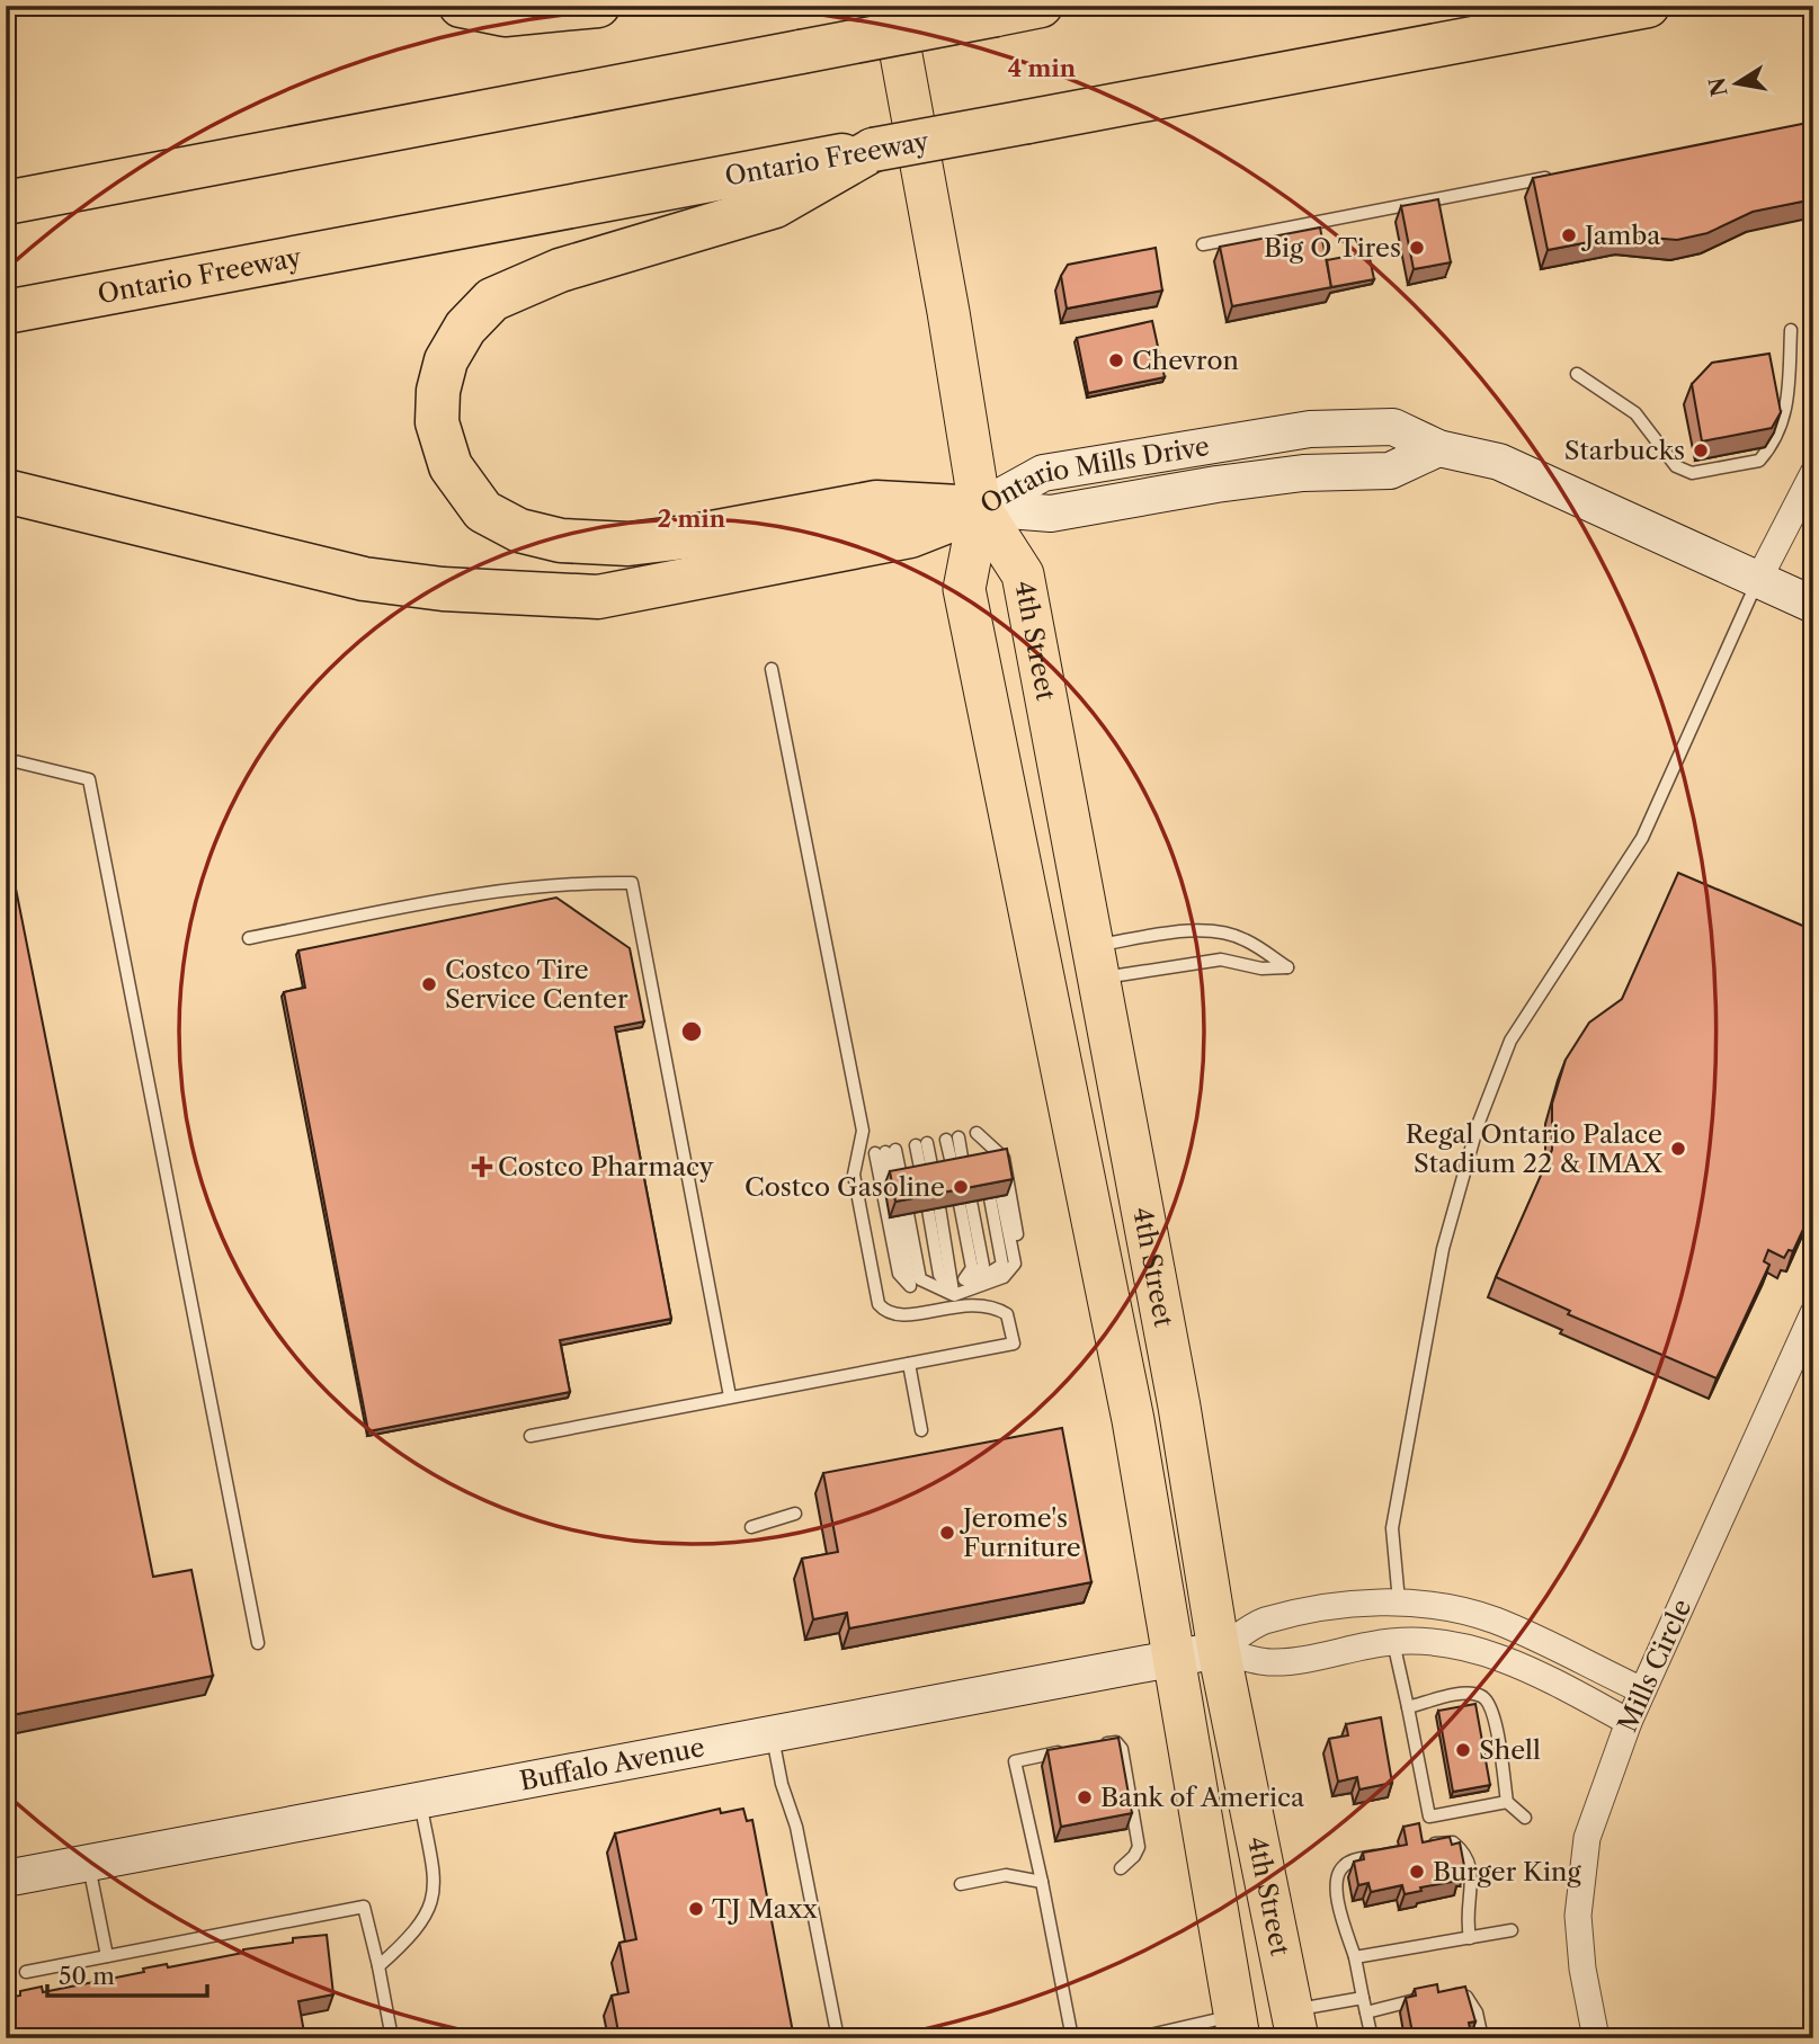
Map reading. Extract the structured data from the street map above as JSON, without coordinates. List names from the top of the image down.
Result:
{
  "streets": {
    "highway": ["Ontario Freeway"],
    "main road": ["4th Street"],
    "street": ["Ontario Mills Drive", "Mills Circle", "Buffalo Avenue"]
  },
  "crossings": [
    ["Ontario Mills Drive", "4th Street"],
    ["4th Street", "Buffalo Avenue"]
  ],
  "places": {
    "other": [
      "Jamba",
      "Big O Tires",
      "Chevron",
      "Starbucks",
      "Costco Tire Service Center",
      "Regal Ontario Palace Stadium 22 & IMAX",
      "Costco Gasoline",
      "Jerome's Furniture",
      "Shell",
      "Bank of America",
      "Burger King",
      "TJ Maxx"
    ],
    "health": ["Costco Pharmacy"]
  },
  "scale_bar": "50 m",
  "north": "left",
  "rings": ["4 min", "2 min"]
}
